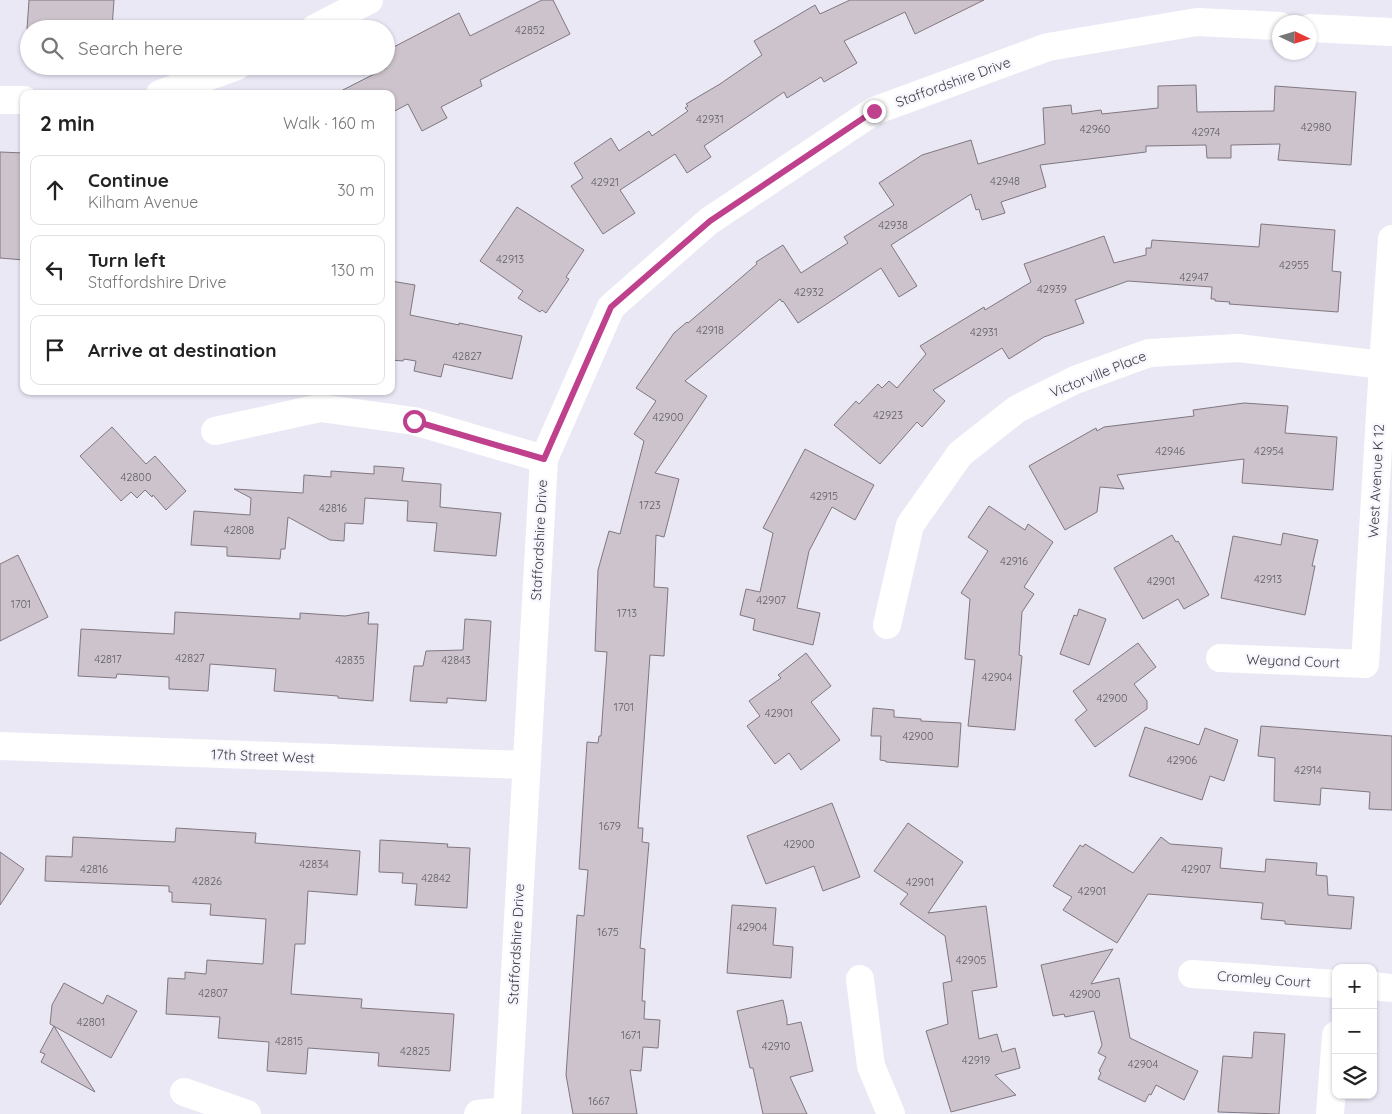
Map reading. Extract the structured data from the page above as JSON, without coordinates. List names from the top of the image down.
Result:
{
  "streets": {
    "street": [
      "Staffordshire Drive",
      "Victorville Place",
      "West Avenue K 12",
      "Weyand Court",
      "17th Street West",
      "Cromley Court"
    ]
  },
  "crossings": [
    ["Staffordshire Drive", "17th Street West"],
    ["Victorville Place", "West Avenue K 12"],
    ["West Avenue K 12", "Weyand Court"]
  ],
  "house_numbers": [
    "42852",
    "42931",
    "42980",
    "42960",
    "42974",
    "42948",
    "42921",
    "42938",
    "42913",
    "42955",
    "42947",
    "42939",
    "42932",
    "42918",
    "42931",
    "42827",
    "42923",
    "42900",
    "42946",
    "42954",
    "42800",
    "42915",
    "1723",
    "42816",
    "42808",
    "42916",
    "42913",
    "42901",
    "42907",
    "1701",
    "1713",
    "42827",
    "42817",
    "42835",
    "42843",
    "42904",
    "42900",
    "1701",
    "42901",
    "42900",
    "42906",
    "42914",
    "1679",
    "42900",
    "42834",
    "42816",
    "42907",
    "42842",
    "42826",
    "42901",
    "42901",
    "42904",
    "1675",
    "42905",
    "42807",
    "42900",
    "42801",
    "1671",
    "42815",
    "42910",
    "42825",
    "42919",
    "42904",
    "1667"
  ],
  "north": "right",
  "page": {
    "search": "Search here",
    "heading": ["2 min", "Walk · 160 m"],
    "list": [
      ["Continue", "Kilham Avenue", "30 m"],
      ["Turn left", "Staffordshire Drive", "130 m"],
      "Arrive at destination"
    ],
    "map_buttons": ["+", "−"]
  }
}
